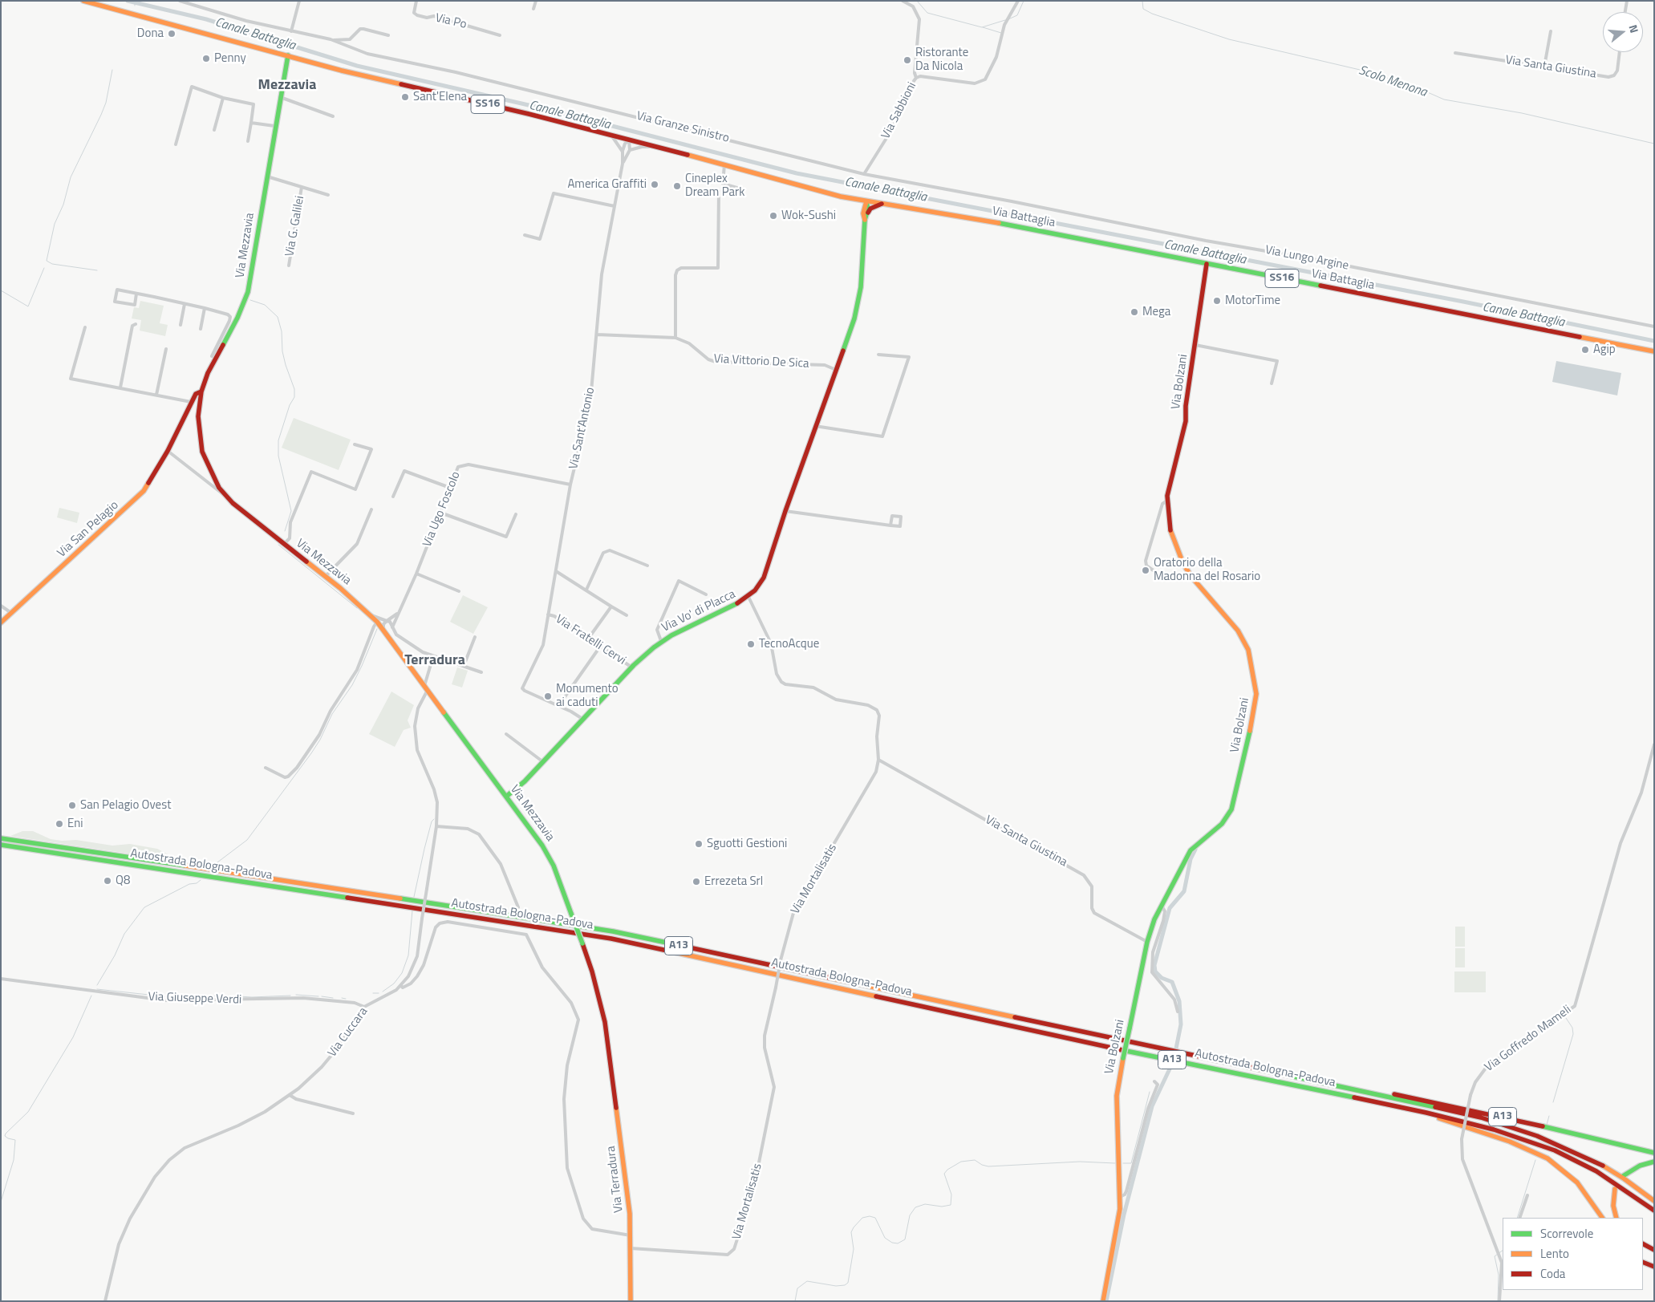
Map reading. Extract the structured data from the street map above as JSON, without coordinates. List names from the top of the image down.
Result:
{
  "streets": {
    "main road": [
      "SS16",
      "Via Battaglia",
      "Via Mezzavia",
      "Via Bolzani",
      "Via San Pelagio",
      "Via Vo' di Placca",
      "Autostrada Bologna-Padova",
      "A13",
      "Via Terradura"
    ],
    "street": [
      "Via Po",
      "Via Santa Giustina",
      "Via Sabbioni",
      "Via Granze Sinistro",
      "Via G. Galilei",
      "Via Lungo Argine",
      "Via Vittorio De Sica",
      "Via Sant'Antonio",
      "Via Ugo Foscolo",
      "Via Fratelli Cervi",
      "Via Mortalisatis",
      "Via Giuseppe Verdi",
      "Via Cuccara",
      "Via Goffredo Mameli"
    ]
  },
  "crossings": [
    ["Via Santa Giustina", "Via Bolzani"],
    ["Via Santa Giustina", "Via Mortalisatis"],
    ["SS16", "Via Battaglia"],
    ["SS16", "Via Mezzavia"],
    ["SS16", "Via Sant'Antonio"],
    ["SS16", "Via Vo' di Placca"],
    ["Via Sabbioni", "Via Granze Sinistro"],
    ["Via Sabbioni", "Via Lungo Argine"],
    ["Via Granze Sinistro", "Via Lungo Argine"],
    ["Via Battaglia", "Via Bolzani"],
    ["Via Mezzavia", "Via San Pelagio"],
    ["Via Mezzavia", "Via Vo' di Placca"],
    ["Via Mezzavia", "Via Cuccara"],
    ["Via Mezzavia", "Via Terradura"],
    ["Via Vittorio De Sica", "Via Sant'Antonio"],
    ["Via Vittorio De Sica", "Via Vo' di Placca"],
    ["Via Sant'Antonio", "Via Ugo Foscolo"],
    ["Via Sant'Antonio", "Via Fratelli Cervi"],
    ["Via Vo' di Placca", "Via Fratelli Cervi"],
    ["Via Vo' di Placca", "Via Mortalisatis"],
    ["Autostrada Bologna-Padova", "A13"],
    ["Via Mortalisatis", "Via Terradura"],
    ["Via Giuseppe Verdi", "Via Cuccara"]
  ],
  "districts": ["Mezzavia", "Terradura"],
  "water": ["Canale Battaglia", "Scolo Menona"],
  "places": [
    "Dona",
    "Penny",
    "Ristorante Da Nicola",
    "Sant'Elena",
    "America Graffiti",
    "Cineplex Dream Park",
    "Wok-Sushi",
    "MotorTime",
    "Mega",
    "Agip",
    "Oratorio della Madonna del Rosario",
    "TecnoAcque",
    "Monumento ai caduti",
    "San Pelagio Ovest",
    "Eni",
    "Sguotti Gestioni",
    "Q8",
    "Errezeta Srl"
  ],
  "legend": ["Scorrevole", "Lento", "Coda"],
  "north": "right"
}
